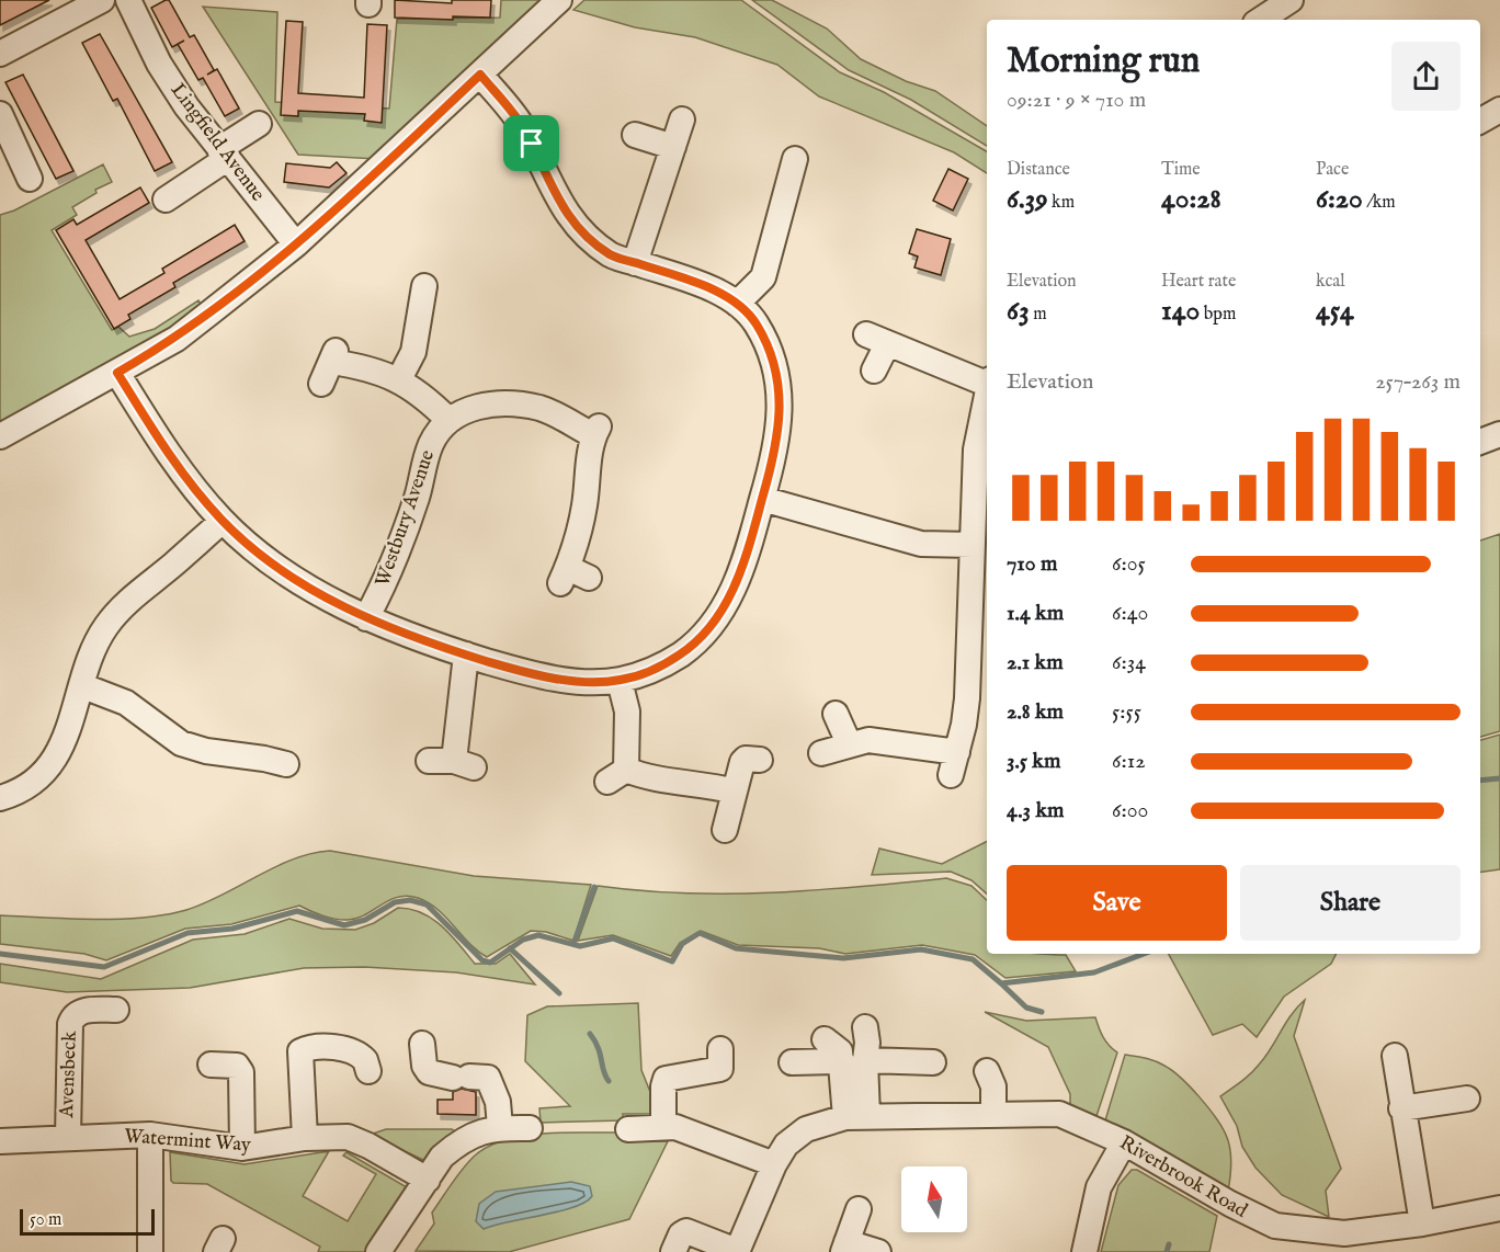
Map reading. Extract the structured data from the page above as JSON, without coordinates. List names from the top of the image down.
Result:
{
  "streets": {
    "street": [
      "Lingfield Avenue",
      "Westbury Avenue",
      "Avensbeck",
      "Watermint Way",
      "Riverbrook Road"
    ]
  },
  "crossings": [
    ["Avensbeck", "Watermint Way"]
  ],
  "scale_bar": "50 m",
  "north": "top",
  "page": {
    "heading": ["Morning run", "09:21 · 9 × 710 m"],
    "stats": [
      ["Distance", "6.39 km"],
      ["Time", "40:28"],
      ["Pace", "6:20 /km"],
      ["Elevation", "63 m"],
      ["Heart rate", "140 bpm"],
      ["kcal", "454"]
    ],
    "chart": ["Elevation", "257–263 m"],
    "list": [
      {
        "name": "710 m",
        "note": "6:05"
      },
      {
        "name": "1.4 km",
        "note": "6:40"
      },
      {
        "name": "2.1 km",
        "note": "6:34"
      },
      {
        "name": "2.8 km",
        "note": "5:55"
      },
      {
        "name": "3.5 km",
        "note": "6:12"
      },
      {
        "name": "4.3 km",
        "note": "6:00"
      }
    ],
    "buttons": ["Save", "Share"],
    "scale": "50 m"
  }
}
